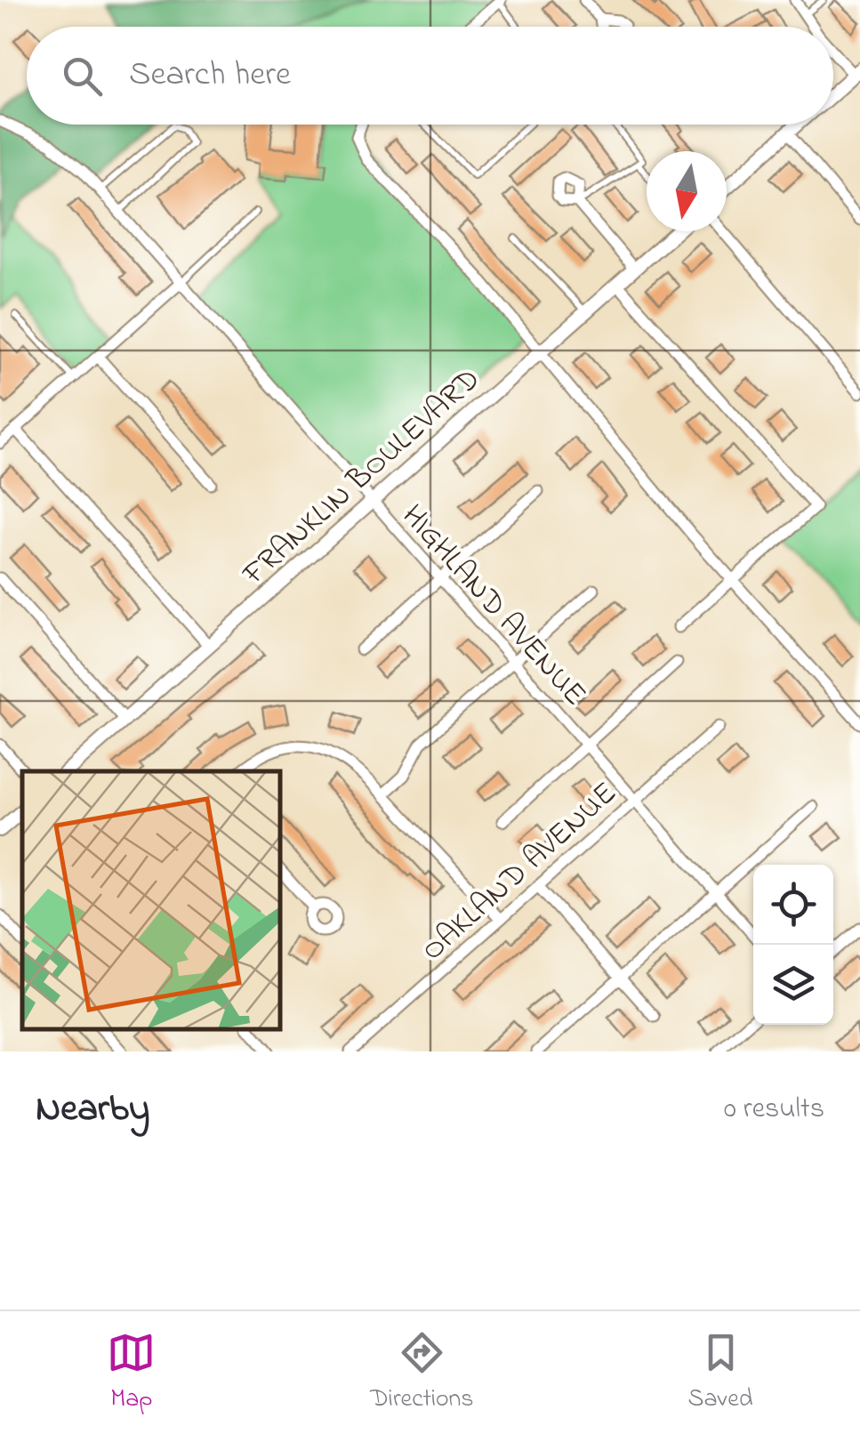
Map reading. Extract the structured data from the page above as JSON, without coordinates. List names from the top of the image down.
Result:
{
  "streets": {
    "street": ["FRANKLIN BOULEVARD", "HIGHLAND AVENUE", "OAKLAND AVENUE"]
  },
  "crossings": [
    ["FRANKLIN BOULEVARD", "HIGHLAND AVENUE"],
    ["HIGHLAND AVENUE", "OAKLAND AVENUE"]
  ],
  "north": "bottom",
  "page": {
    "search": "Search here",
    "heading": ["Nearby", "0 results"],
    "nav": ["Map", "Directions", "Saved"]
  }
}
